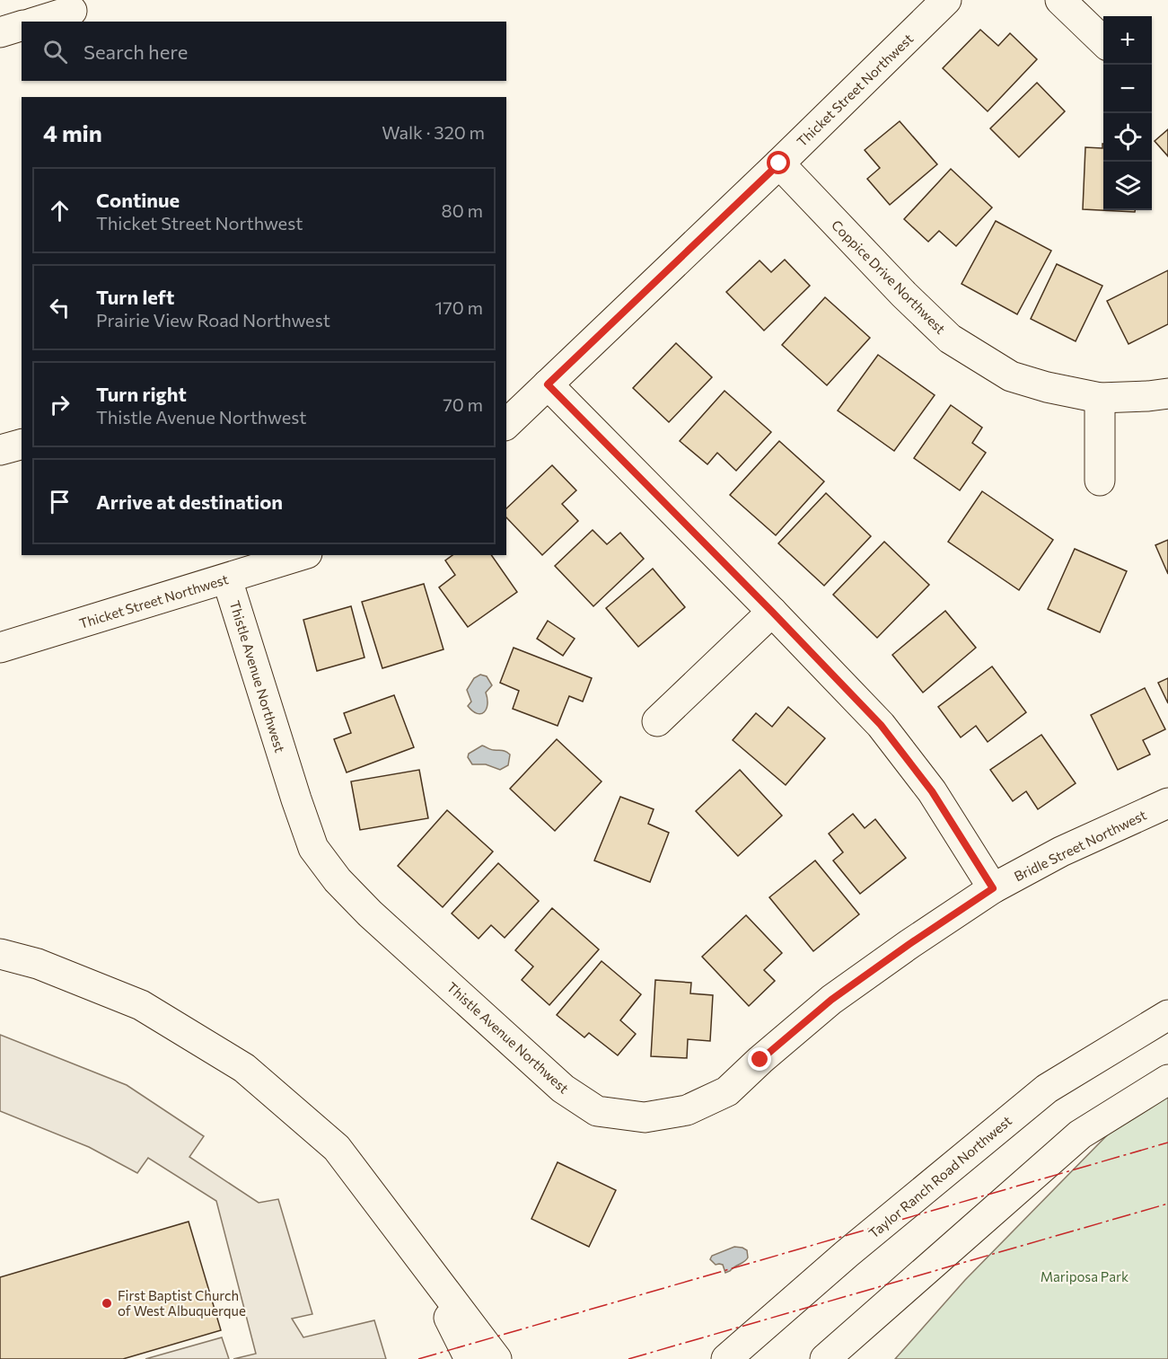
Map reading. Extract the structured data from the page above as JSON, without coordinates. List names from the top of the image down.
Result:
{
  "streets": {
    "street": [
      "Thicket Street Northwest",
      "Coppice Drive Northwest",
      "Thistle Avenue Northwest",
      "Bridle Street Northwest",
      "Taylor Ranch Road Northwest"
    ]
  },
  "crossings": [
    ["Thicket Street Northwest", "Coppice Drive Northwest"],
    ["Thicket Street Northwest", "Thistle Avenue Northwest"],
    ["Thistle Avenue Northwest", "Bridle Street Northwest"]
  ],
  "parks": ["Mariposa Park"],
  "places": ["First Baptist Church of West Albuquerque"],
  "page": {
    "map_buttons": ["+", "−"],
    "search": "Search here",
    "heading": ["4 min", "Walk · 320 m"],
    "list": [
      ["Continue", "Thicket Street Northwest", "80 m"],
      ["Turn left", "Prairie View Road Northwest", "170 m"],
      ["Turn right", "Thistle Avenue Northwest", "70 m"],
      "Arrive at destination"
    ]
  }
}
